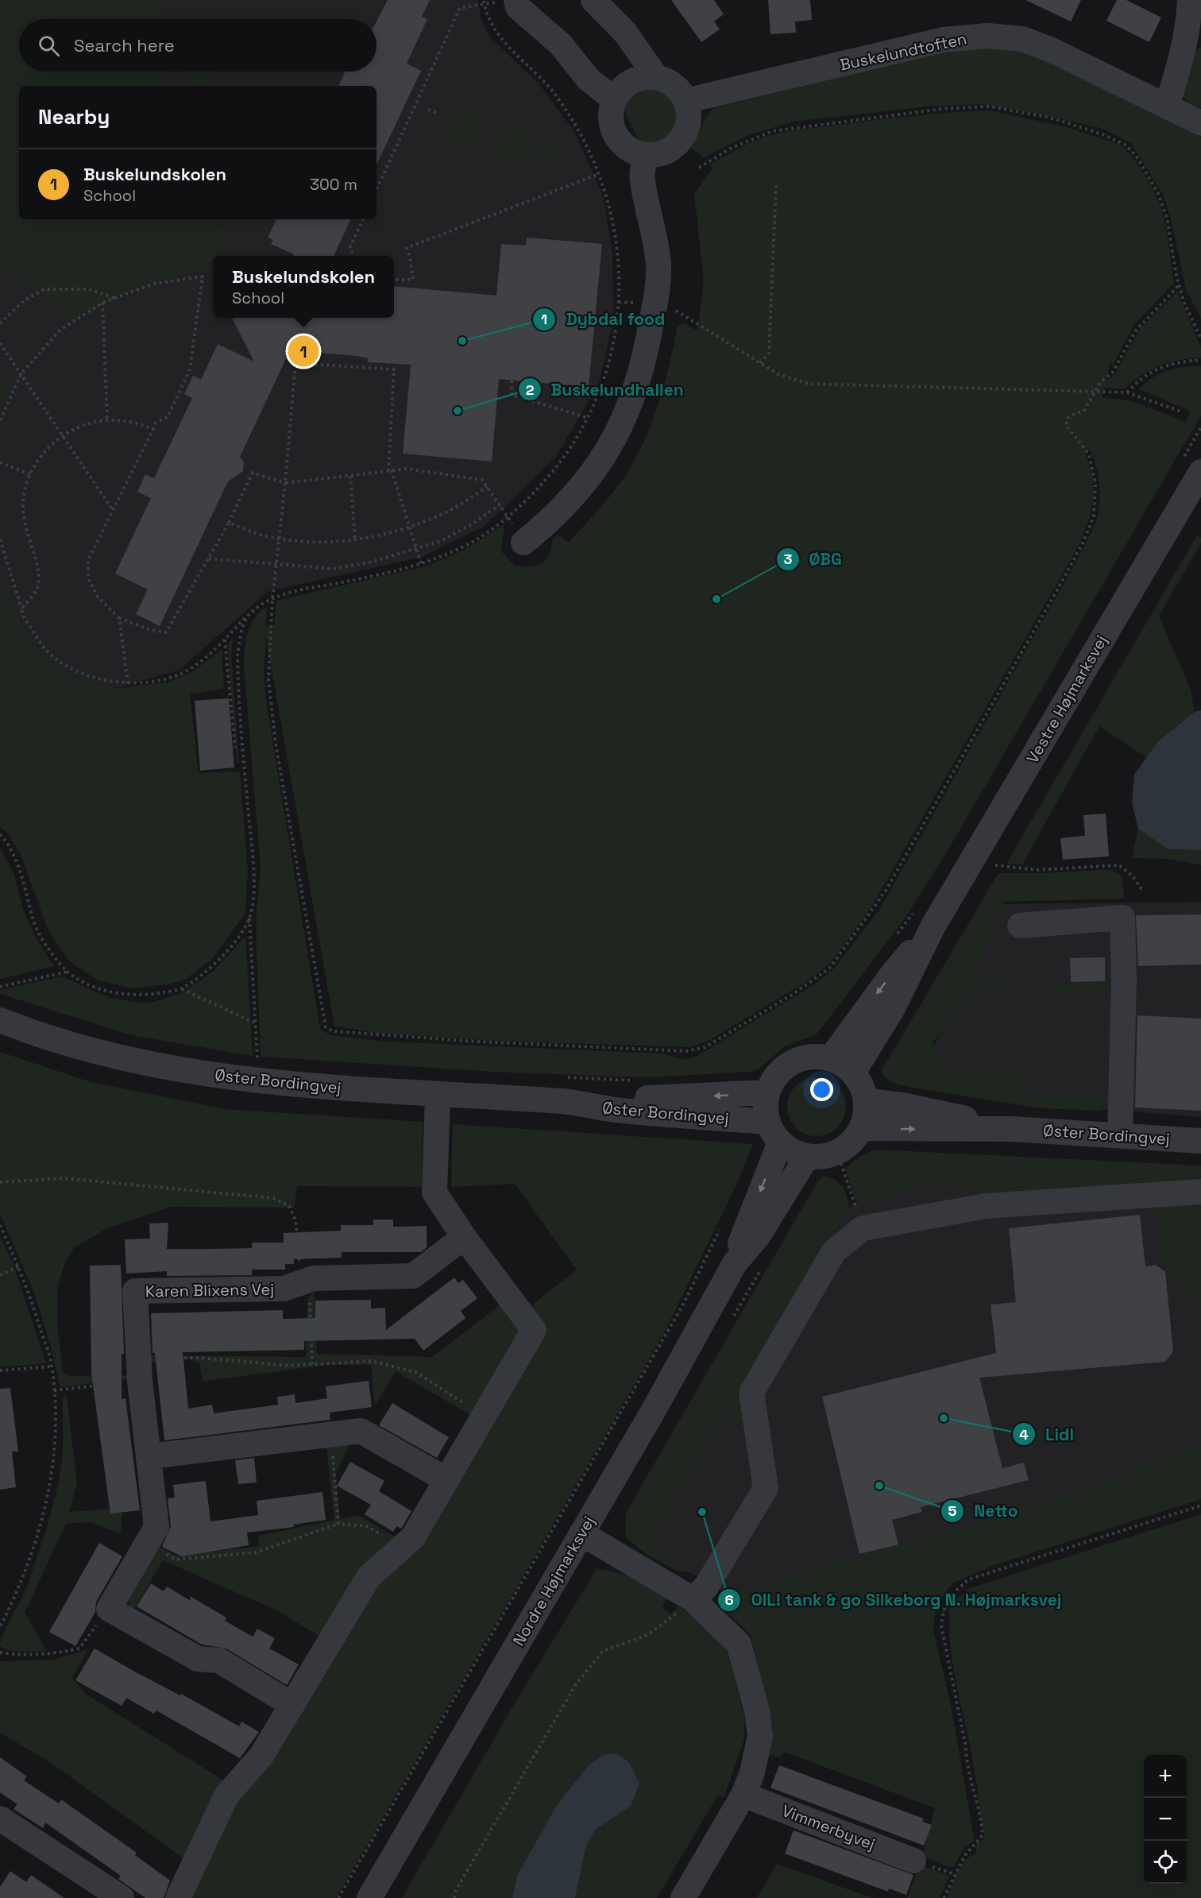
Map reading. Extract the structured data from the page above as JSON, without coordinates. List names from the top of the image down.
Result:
{
  "streets": {
    "street": [
      "Buskelundtoften",
      "Vestre Højmarksvej",
      "Øster Bordingvej",
      "Karen Blixens Vej",
      "Nordre Højmarksvej",
      "Vimmerbyvej"
    ]
  },
  "crossings": [
    ["Vestre Højmarksvej", "Øster Bordingvej"],
    ["Vestre Højmarksvej", "Nordre Højmarksvej"],
    ["Øster Bordingvej", "Nordre Højmarksvej"]
  ],
  "places": [
    "Dybdal food",
    "Buskelundhallen",
    "ØBG",
    "Lidl",
    "Netto",
    "OIL! tank & go Silkeborg N. Højmarksvej"
  ],
  "page": {
    "search": "Search here",
    "heading": "Nearby",
    "list": [
      {
        "mark": "1",
        "name": "Buskelundskolen",
        "note": "School",
        "value": "300 m"
      }
    ],
    "popup": ["Buskelundskolen", "School"],
    "pins": "1",
    "map_buttons": ["+", "−"]
  }
}
